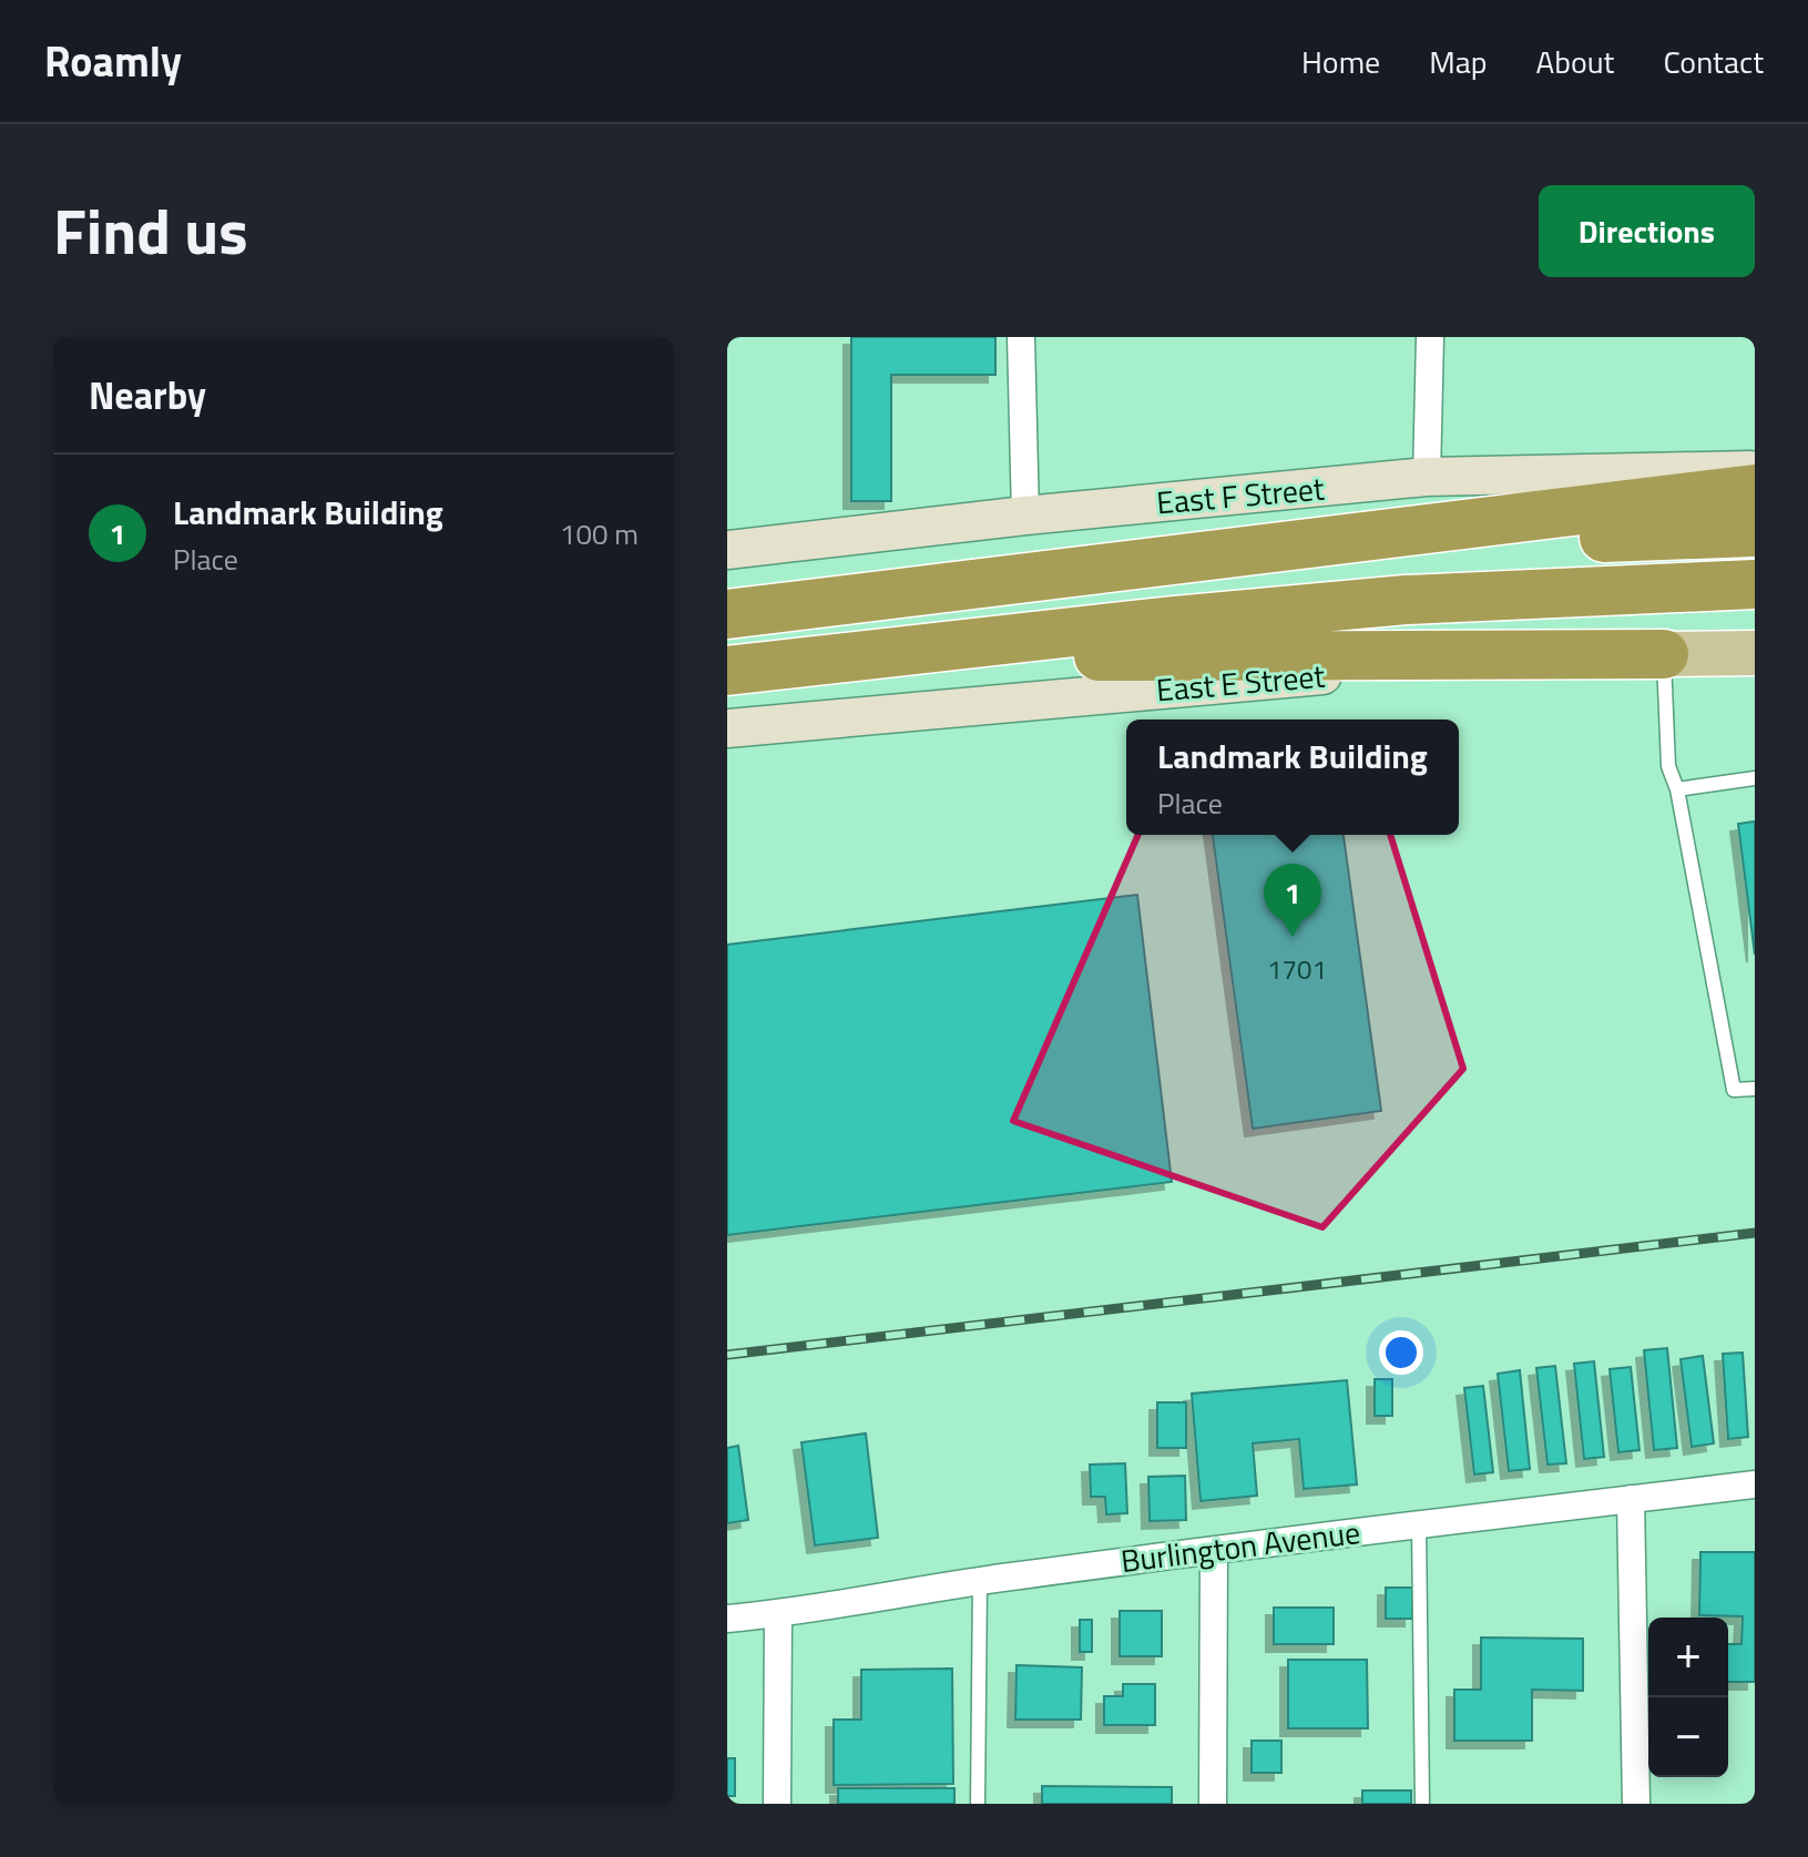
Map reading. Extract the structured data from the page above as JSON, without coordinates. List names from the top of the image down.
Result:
{
  "streets": {
    "main road": ["East F Street", "East E Street"],
    "street": ["Burlington Avenue"]
  },
  "house_numbers": ["1701"],
  "page": {
    "header": "Roamly",
    "nav": [
      "Home",
      "Map",
      "About",
      "Contact"
    ],
    "title": "Find us",
    "buttons": "Directions",
    "heading": "Nearby",
    "list": [
      {
        "mark": "1",
        "name": "Landmark Building",
        "note": "Place",
        "value": "100 m"
      }
    ],
    "popup": ["Landmark Building", "Place"],
    "pins": "1",
    "map_buttons": ["+", "−"]
  }
}
